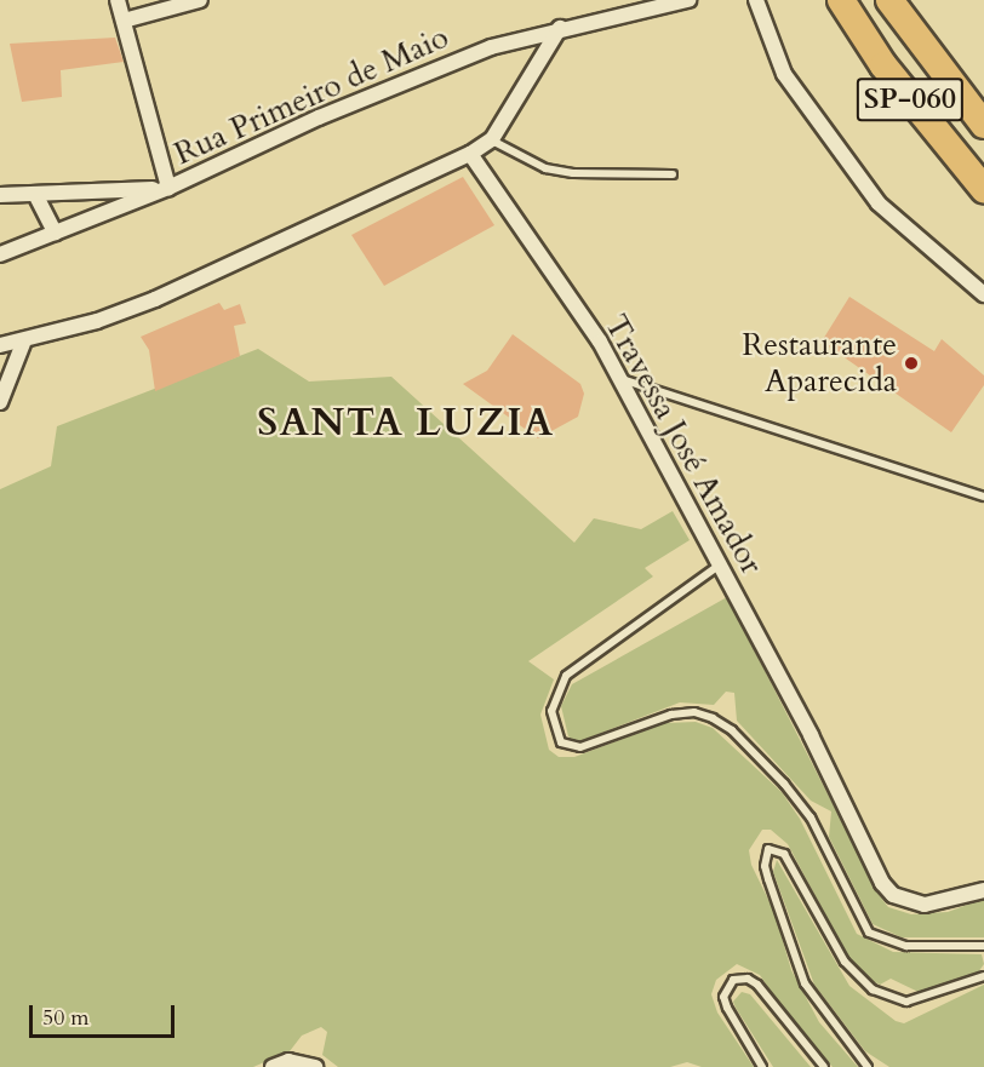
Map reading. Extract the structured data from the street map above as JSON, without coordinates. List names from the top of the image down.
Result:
{
  "streets": {
    "highway": ["SP-060"],
    "street": ["Rua Primeiro de Maio", "Travessa José Amador"]
  },
  "districts": ["SANTA LUZIA"],
  "places": ["Restaurante Aparecida"],
  "scale_bar": "50 m"
}
